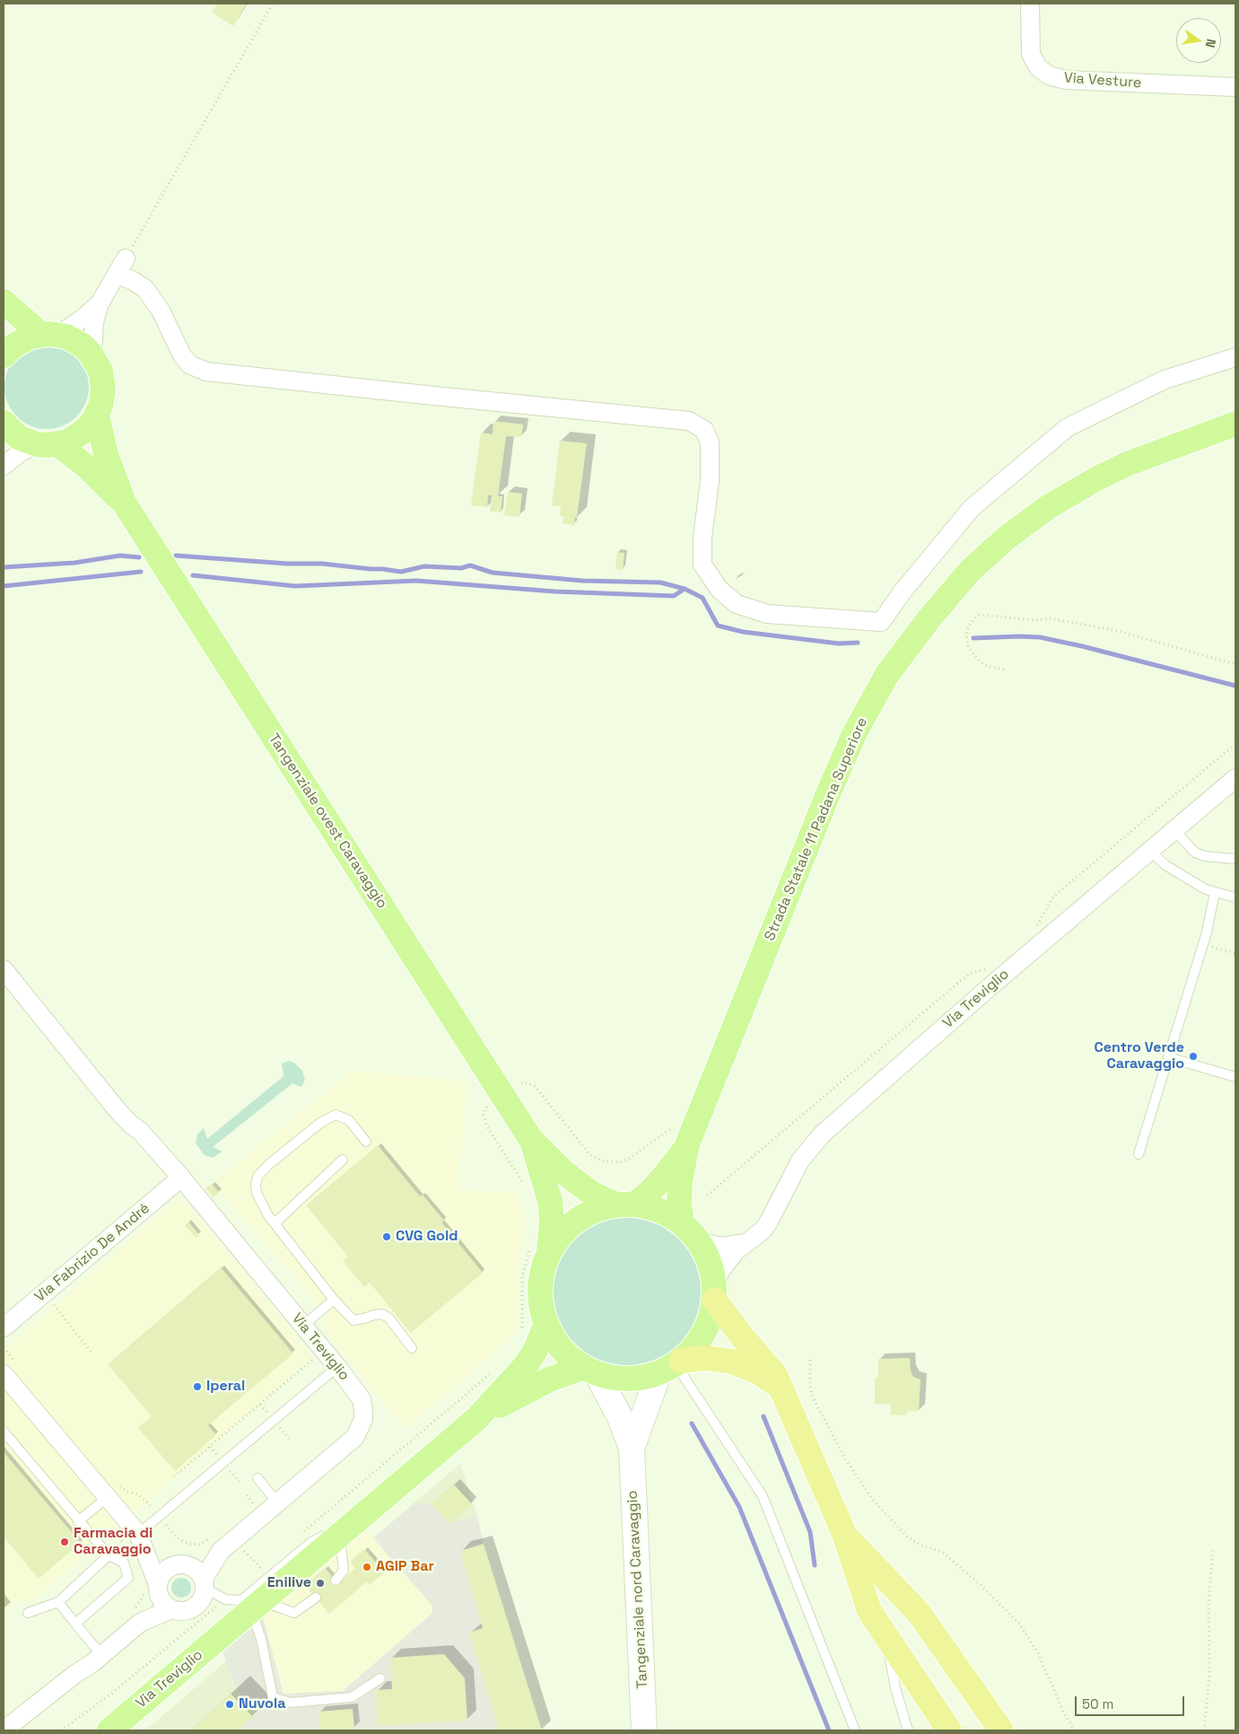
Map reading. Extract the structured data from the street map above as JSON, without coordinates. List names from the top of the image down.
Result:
{
  "streets": {
    "main road": [
      "Tangenziale ovest Caravaggio",
      "Strada Statale 11 Padana Superiore",
      "Via Treviglio",
      "Tangenziale nord Caravaggio"
    ],
    "street": ["Via Vesture", "Via Fabrizio De André"]
  },
  "crossings": [
    ["Tangenziale ovest Caravaggio", "Strada Statale 11 Padana Superiore"],
    ["Tangenziale ovest Caravaggio", "Via Treviglio"],
    ["Via Treviglio", "Via Fabrizio De André"],
    ["Via Treviglio", "Tangenziale nord Caravaggio"]
  ],
  "places": [
    "Centro Verde Caravaggio",
    "CVG Gold",
    "Iperal",
    "Farmacia di Caravaggio",
    "AGIP Bar",
    "Enilive",
    "Nuvola"
  ],
  "scale_bar": "50 m",
  "north": "right"
}
